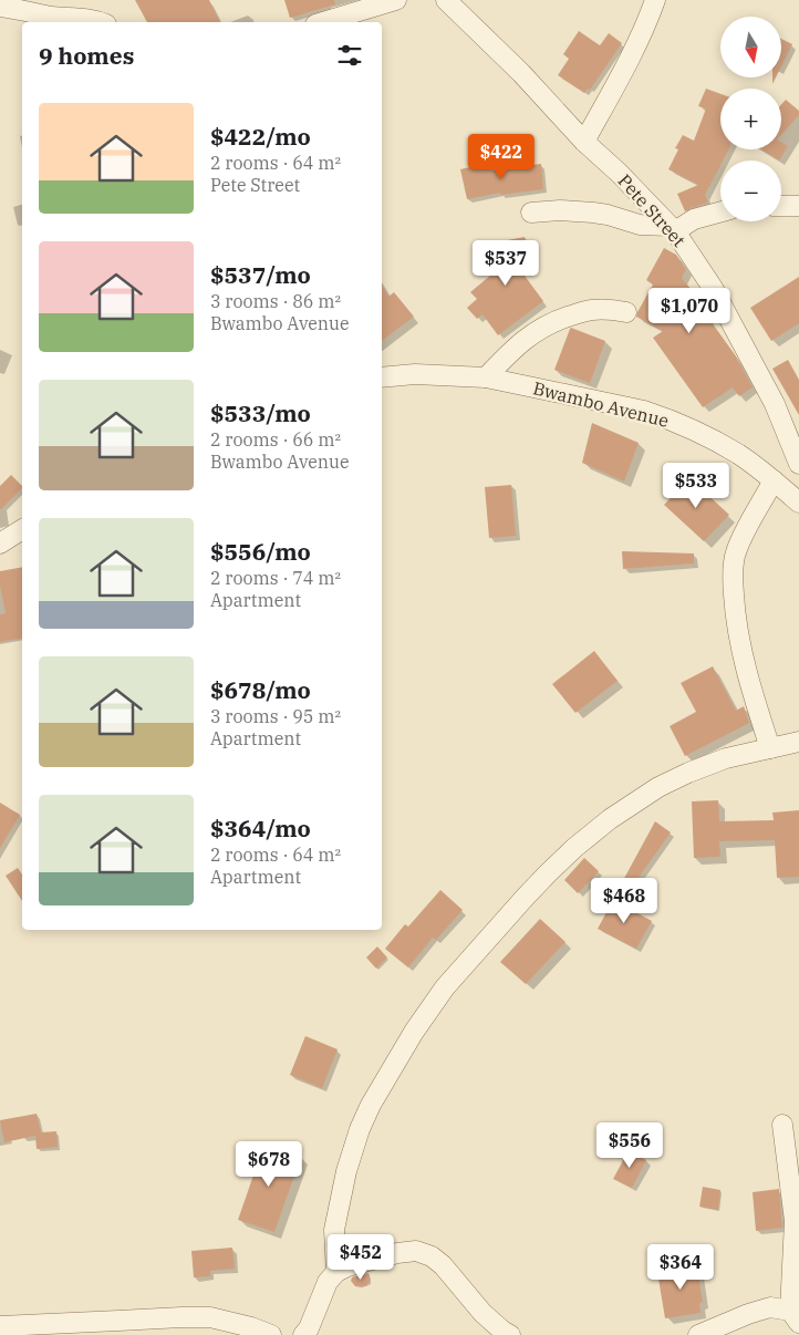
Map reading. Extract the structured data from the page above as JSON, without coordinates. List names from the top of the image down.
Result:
{
  "streets": {
    "street": ["Pete Street", "Bwambo Avenue"]
  },
  "north": "bottom",
  "page": {
    "map_buttons": ["+", "−"],
    "heading": "9 homes",
    "list": [
      {
        "name": "$422/mo",
        "note": "2 rooms · 64 m² · Pete Street"
      },
      {
        "name": "$537/mo",
        "note": "3 rooms · 86 m² · Bwambo Avenue"
      },
      {
        "name": "$533/mo",
        "note": "2 rooms · 66 m² · Bwambo Avenue"
      },
      {
        "name": "$556/mo",
        "note": "2 rooms · 74 m² · Apartment"
      },
      {
        "name": "$678/mo",
        "note": "3 rooms · 95 m² · Apartment"
      },
      {
        "name": "$364/mo",
        "note": "2 rooms · 64 m² · Apartment"
      }
    ],
    "price": [
      "$422",
      "$537",
      "$1,070",
      "$533",
      "$468",
      "$556",
      "$678",
      "$452",
      "$364"
    ]
  }
}
